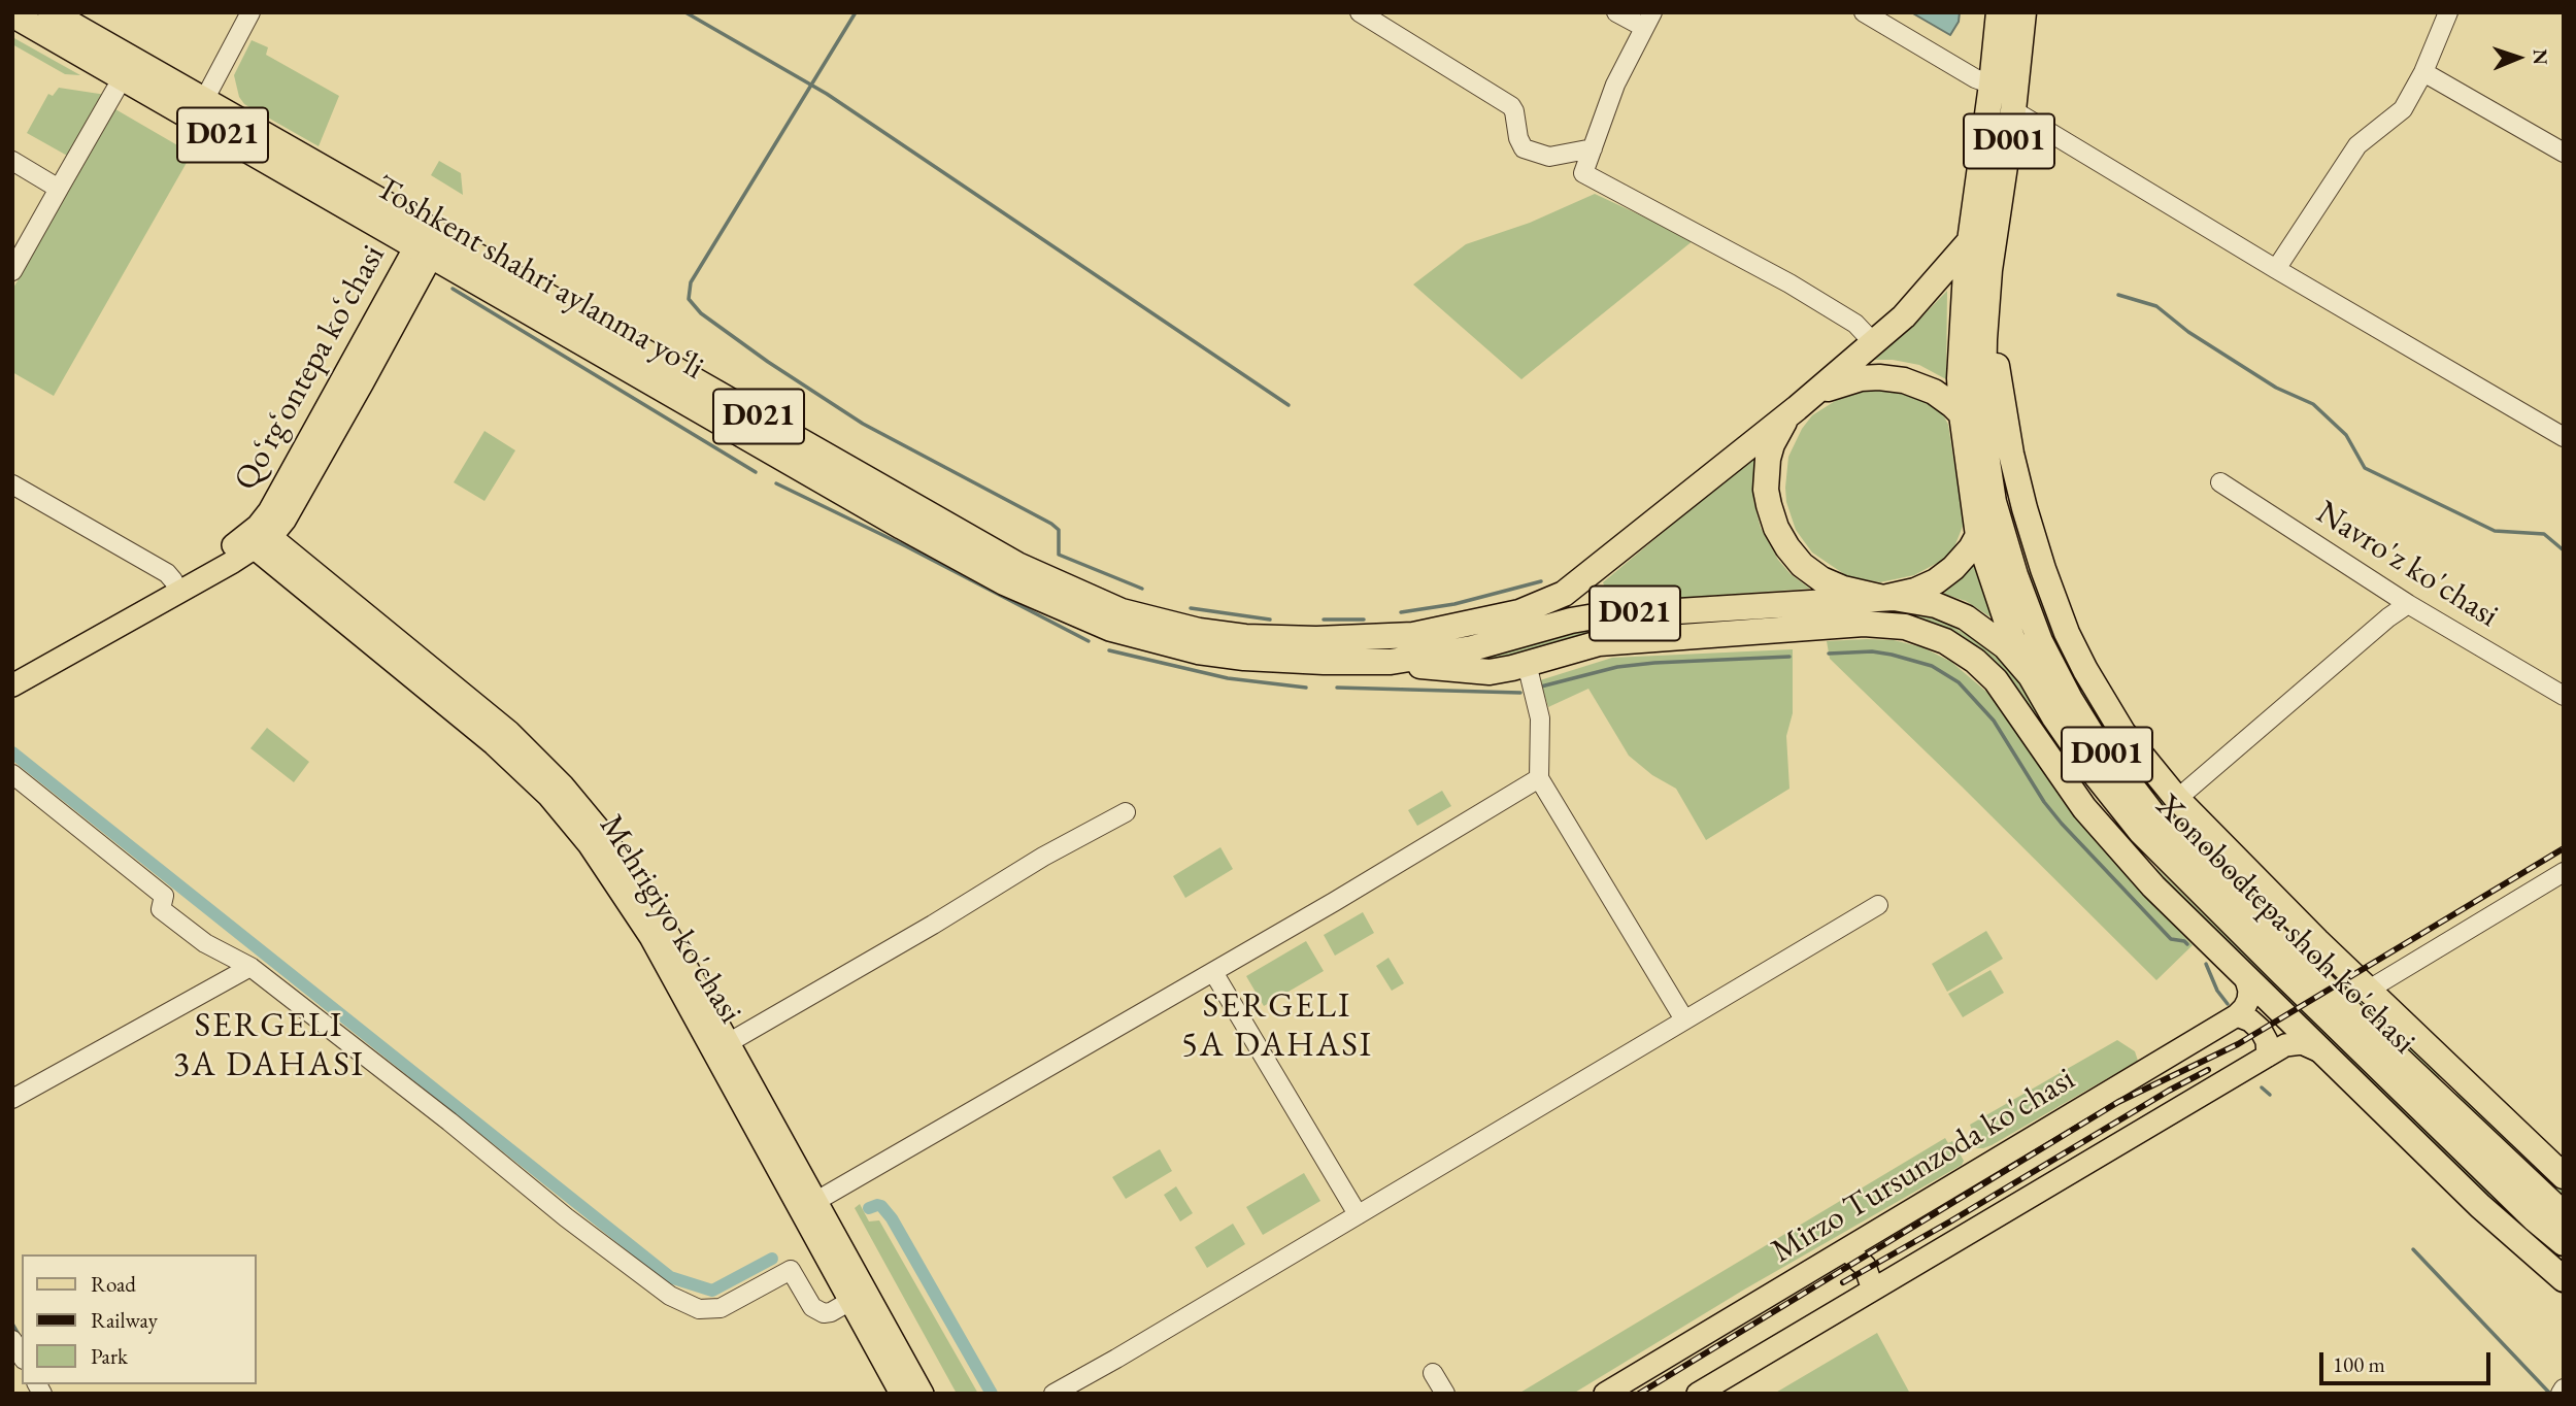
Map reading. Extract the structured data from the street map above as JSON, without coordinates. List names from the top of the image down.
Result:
{
  "streets": {
    "highway": [
      "D021",
      "D001",
      "Toshkent shahri aylanma yoʻli",
      "Xonobodtepa shoh ko'chasi"
    ],
    "main road": ["Qoʻrgʻontepa koʻchasi", "Mehrigiyo ko'chasi", "Mirzo Tursunzoda ko'chasi"],
    "street": ["Navro'z ko'chasi"]
  },
  "crossings": [
    ["D001", "Toshkent shahri aylanma yoʻli"],
    ["D001", "Xonobodtepa shoh ko'chasi"],
    ["Toshkent shahri aylanma yoʻli", "Qoʻrgʻontepa koʻchasi"],
    ["Toshkent shahri aylanma yoʻli", "Xonobodtepa shoh ko'chasi"],
    ["Qoʻrgʻontepa koʻchasi", "Mehrigiyo ko'chasi"]
  ],
  "districts": ["SERGELI 5A DAHASI", "SERGELI 3A DAHASI"],
  "legend": ["Road", "Railway", "Park"],
  "scale_bar": "100 m",
  "north": "right"
}
